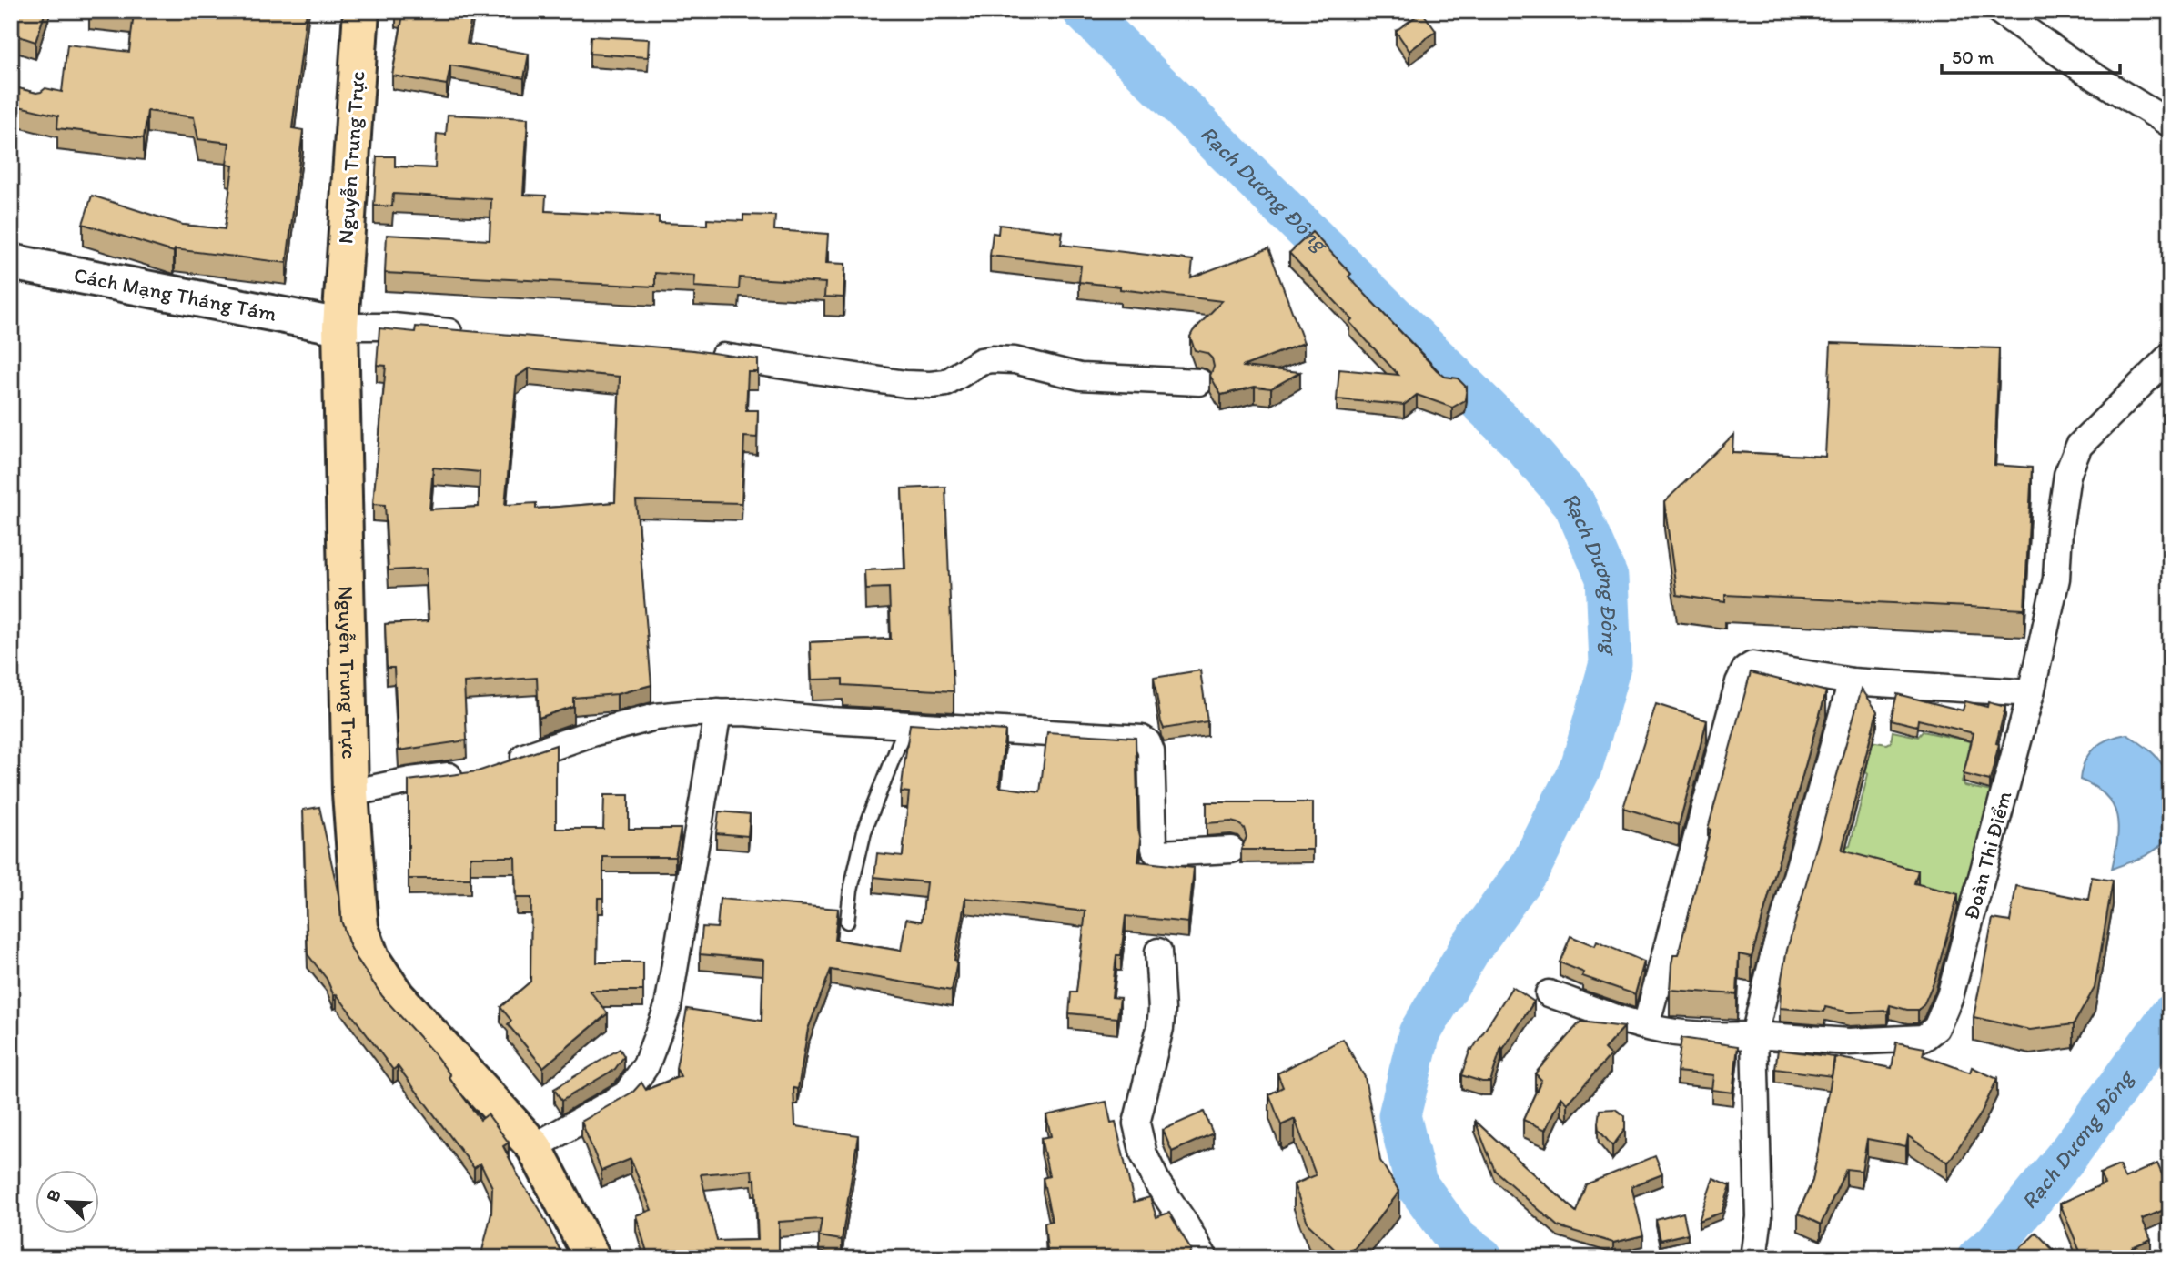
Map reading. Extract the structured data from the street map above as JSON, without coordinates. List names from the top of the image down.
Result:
{
  "streets": {
    "main road": ["Nguyễn Trung Trực"],
    "street": ["Cách Mạng Tháng Tám", "Đoàn Thị Điểm"]
  },
  "crossings": [
    ["Nguyễn Trung Trực", "Cách Mạng Tháng Tám"]
  ],
  "water": ["Rạch Dương Đông"],
  "scale_bar": "50 m",
  "north": "top left"
}
